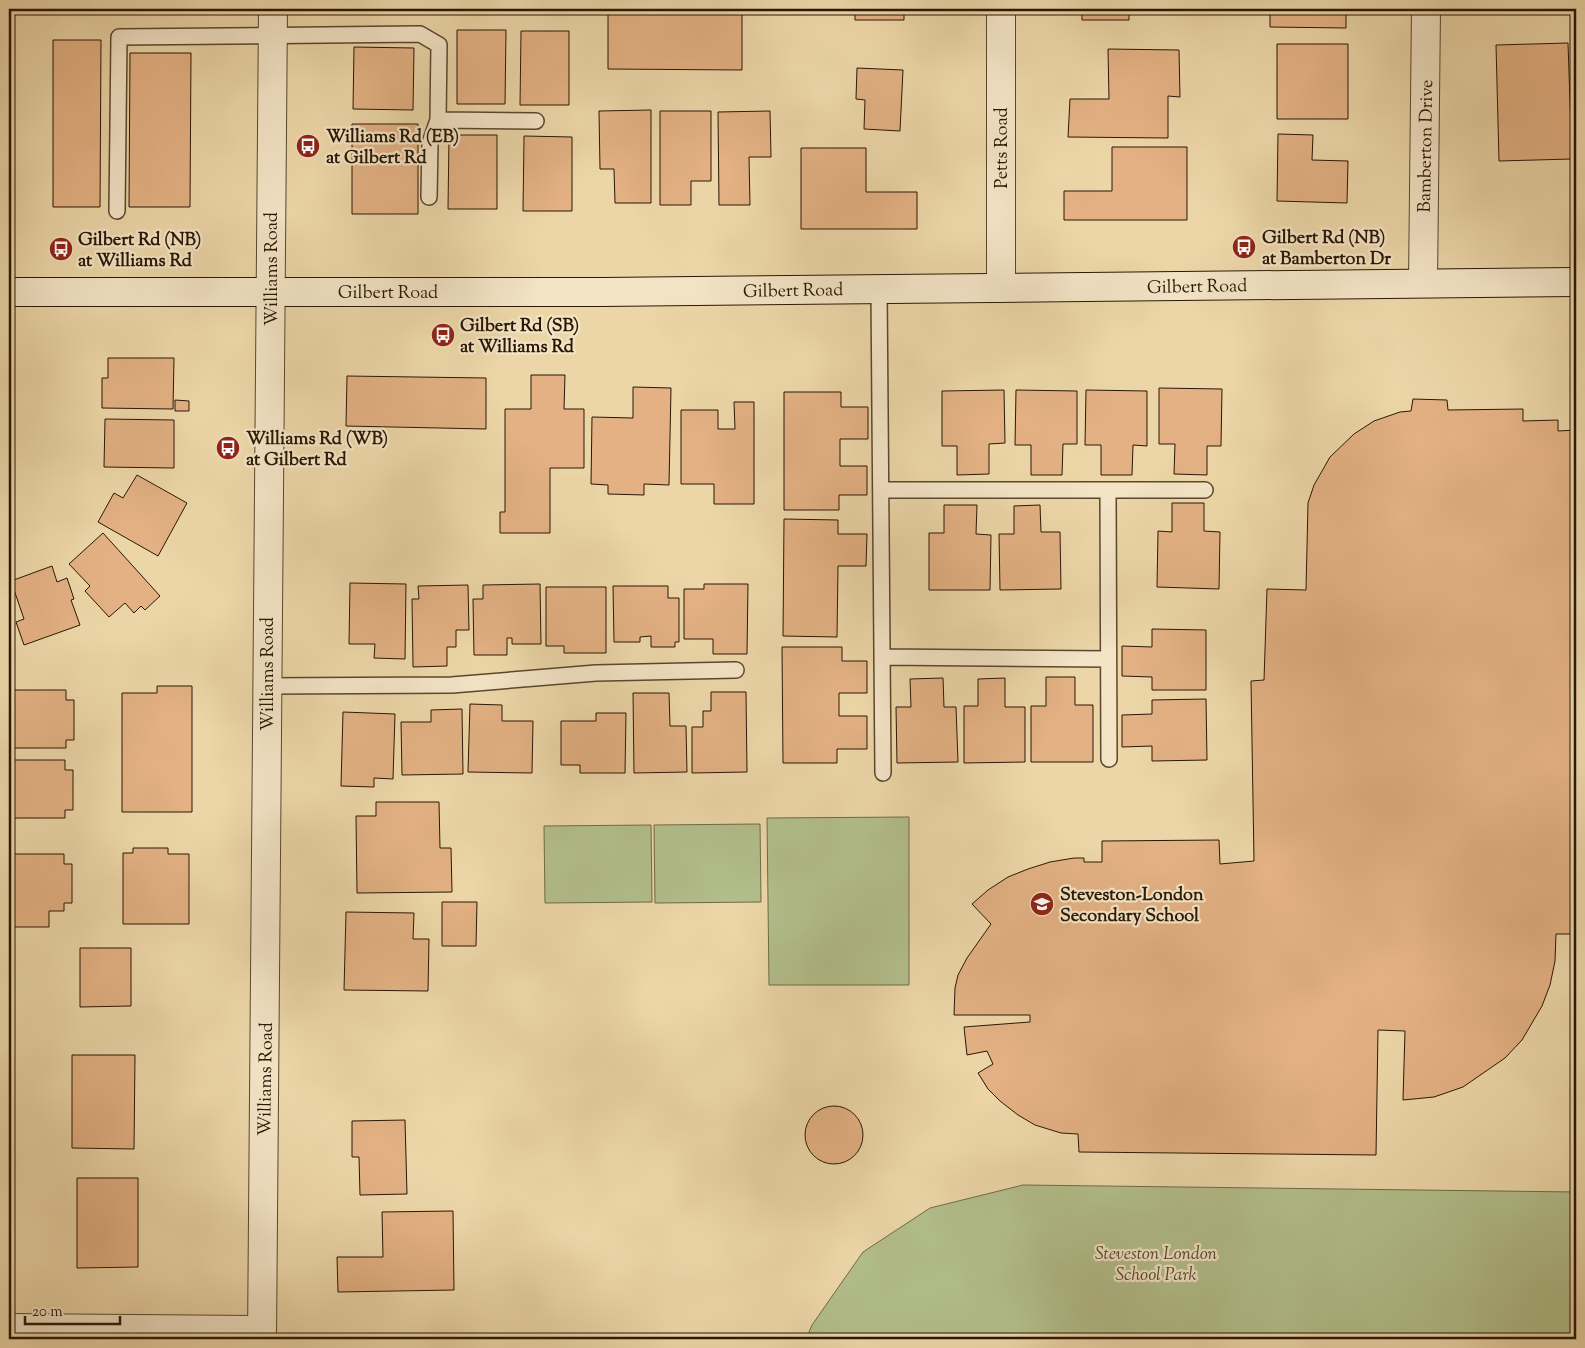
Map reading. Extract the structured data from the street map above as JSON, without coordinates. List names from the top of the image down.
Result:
{
  "streets": {
    "street": [
      "Bamberton Drive",
      "Petts Road",
      "Williams Road",
      "Gilbert Road"
    ]
  },
  "crossings": [
    ["Bamberton Drive", "Gilbert Road"],
    ["Petts Road", "Gilbert Road"],
    ["Williams Road", "Gilbert Road"]
  ],
  "parks": ["Steveston London School Park"],
  "places": {
    "bus stop": [
      "Williams Rd (EB) at Gilbert Rd",
      "Gilbert Rd (NB) at Bamberton Dr",
      "Gilbert Rd (NB) at Williams Rd",
      "Gilbert Rd (SB) at Williams Rd",
      "Williams Rd (WB) at Gilbert Rd"
    ],
    "school or university": ["Steveston-London Secondary School"]
  },
  "scale_bar": "20 m"
}
